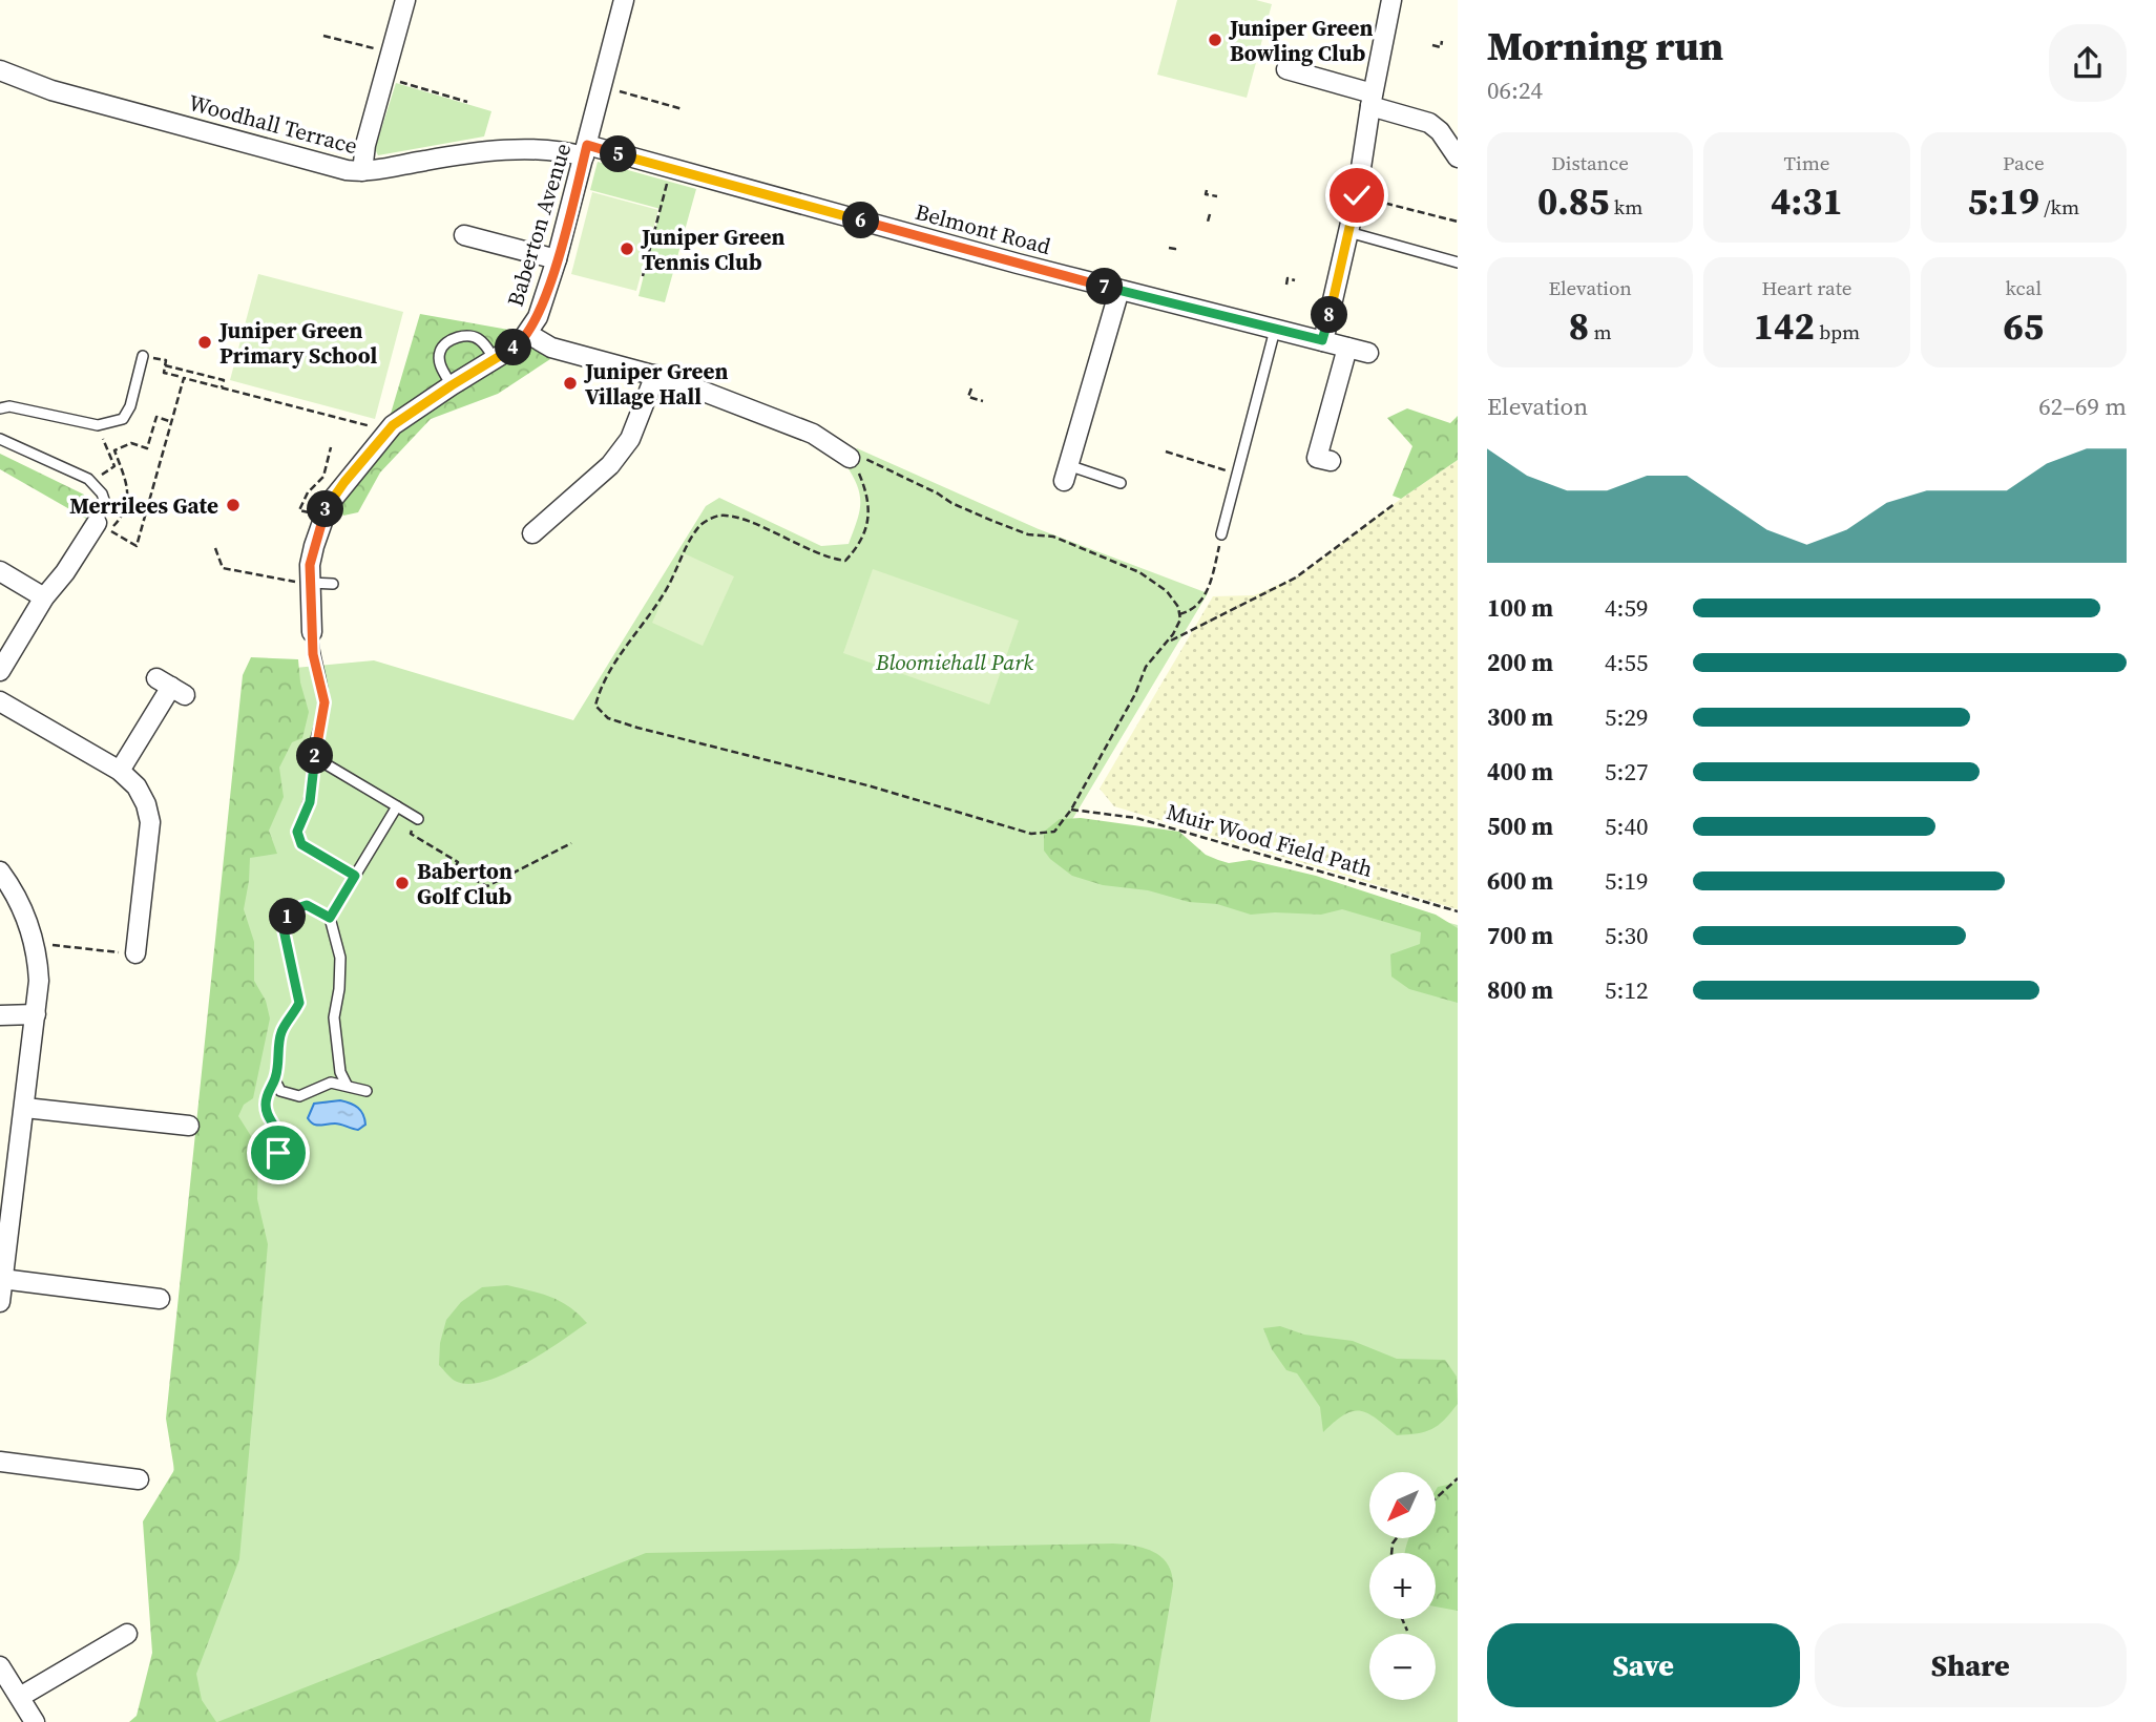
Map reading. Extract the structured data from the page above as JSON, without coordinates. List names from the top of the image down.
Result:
{
  "streets": {
    "street": ["Woodhall Terrace", "Baberton Avenue", "Belmont Road"],
    "path": ["Muir Wood Field Path"]
  },
  "crossings": [
    ["Woodhall Terrace", "Baberton Avenue"],
    ["Woodhall Terrace", "Belmont Road"],
    ["Baberton Avenue", "Belmont Road"]
  ],
  "parks": ["Bloomiehall Park"],
  "places": [
    "Juniper Green Bowling Club",
    "Juniper Green Tennis Club",
    "Juniper Green Primary School",
    "Juniper Green Village Hall",
    "Merrilees Gate",
    "Baberton Golf Club"
  ],
  "north": "bottom left",
  "page": {
    "heading": ["Morning run", "06:24"],
    "stats": [
      ["Distance", "0.85 km"],
      ["Time", "4:31"],
      ["Pace", "5:19 /km"],
      ["Elevation", "8 m"],
      ["Heart rate", "142 bpm"],
      ["kcal", "65"]
    ],
    "pins": [
      "5",
      "6",
      "7",
      "8",
      "4",
      "3",
      "2",
      "1"
    ],
    "chart": ["Elevation", "62–69 m"],
    "list": [
      {
        "name": "100 m",
        "note": "4:59"
      },
      {
        "name": "200 m",
        "note": "4:55"
      },
      {
        "name": "300 m",
        "note": "5:29"
      },
      {
        "name": "400 m",
        "note": "5:27"
      },
      {
        "name": "500 m",
        "note": "5:40"
      },
      {
        "name": "600 m",
        "note": "5:19"
      },
      {
        "name": "700 m",
        "note": "5:30"
      },
      {
        "name": "800 m",
        "note": "5:12"
      }
    ],
    "map_buttons": ["+", "−"],
    "buttons": ["Save", "Share"]
  }
}
